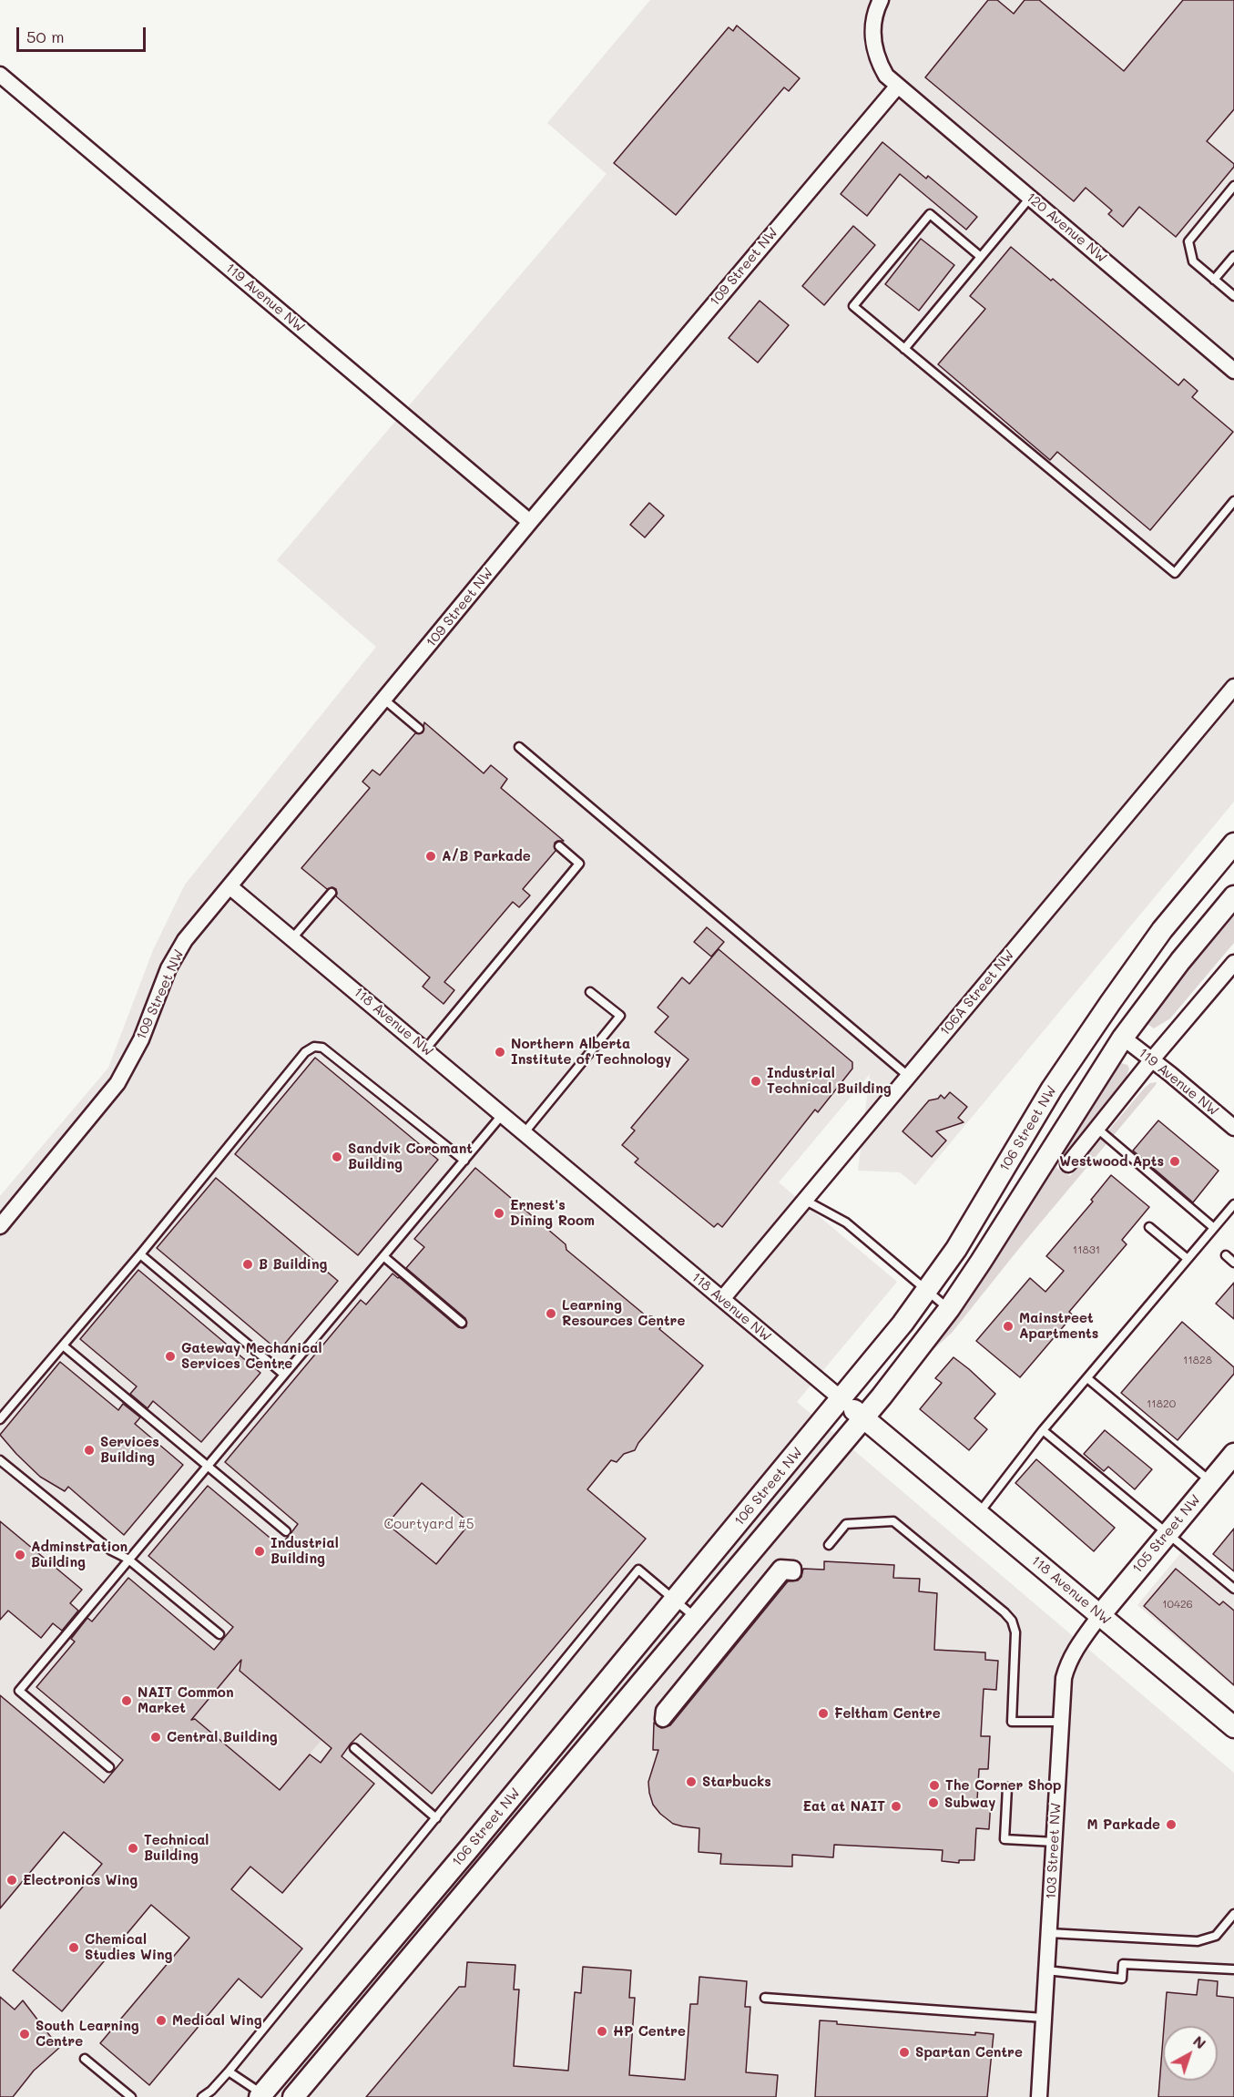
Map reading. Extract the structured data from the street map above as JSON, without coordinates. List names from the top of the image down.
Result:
{
  "streets": {
    "main road": ["118 Avenue NW", "106 Street NW", "105 Street NW"],
    "street": [
      "120 Avenue NW",
      "109 Street NW",
      "119 Avenue NW",
      "106A Street NW",
      "103 Street NW"
    ]
  },
  "crossings": [
    ["120 Avenue NW", "109 Street NW"],
    ["109 Street NW", "119 Avenue NW"],
    ["109 Street NW", "118 Avenue NW"],
    ["119 Avenue NW", "106 Street NW"],
    ["106A Street NW", "118 Avenue NW"],
    ["118 Avenue NW", "106 Street NW"],
    ["118 Avenue NW", "105 Street NW"],
    ["118 Avenue NW", "103 Street NW"],
    ["105 Street NW", "103 Street NW"]
  ],
  "parks": ["Courtyard #5"],
  "places": [
    "A/B Parkade",
    "Northern Alberta Institute of Technology",
    "Industrial Technical Building",
    "Sandvik Coromant Building",
    "Westwood Apts",
    "Ernest's Dining Room",
    "B Building",
    "Learning Resources Centre",
    "Mainstreet Apartments",
    "Gateway Mechanical Services Centre",
    "Services Building",
    "Industrial Building",
    "Adminstration Building",
    "NAIT Common Market",
    "Feltham Centre",
    "Central Building",
    "Starbucks",
    "The Corner Shop",
    "Subway",
    "Eat at NAIT",
    "M Parkade",
    "Technical Building",
    "Electronics Wing",
    "Chemical Studies Wing",
    "Medical Wing",
    "HP Centre",
    "South Learning Centre",
    "Spartan Centre"
  ],
  "house_numbers": [
    "11831",
    "11828",
    "11820",
    "10426"
  ],
  "scale_bar": "50 m",
  "north": "top right"
}
